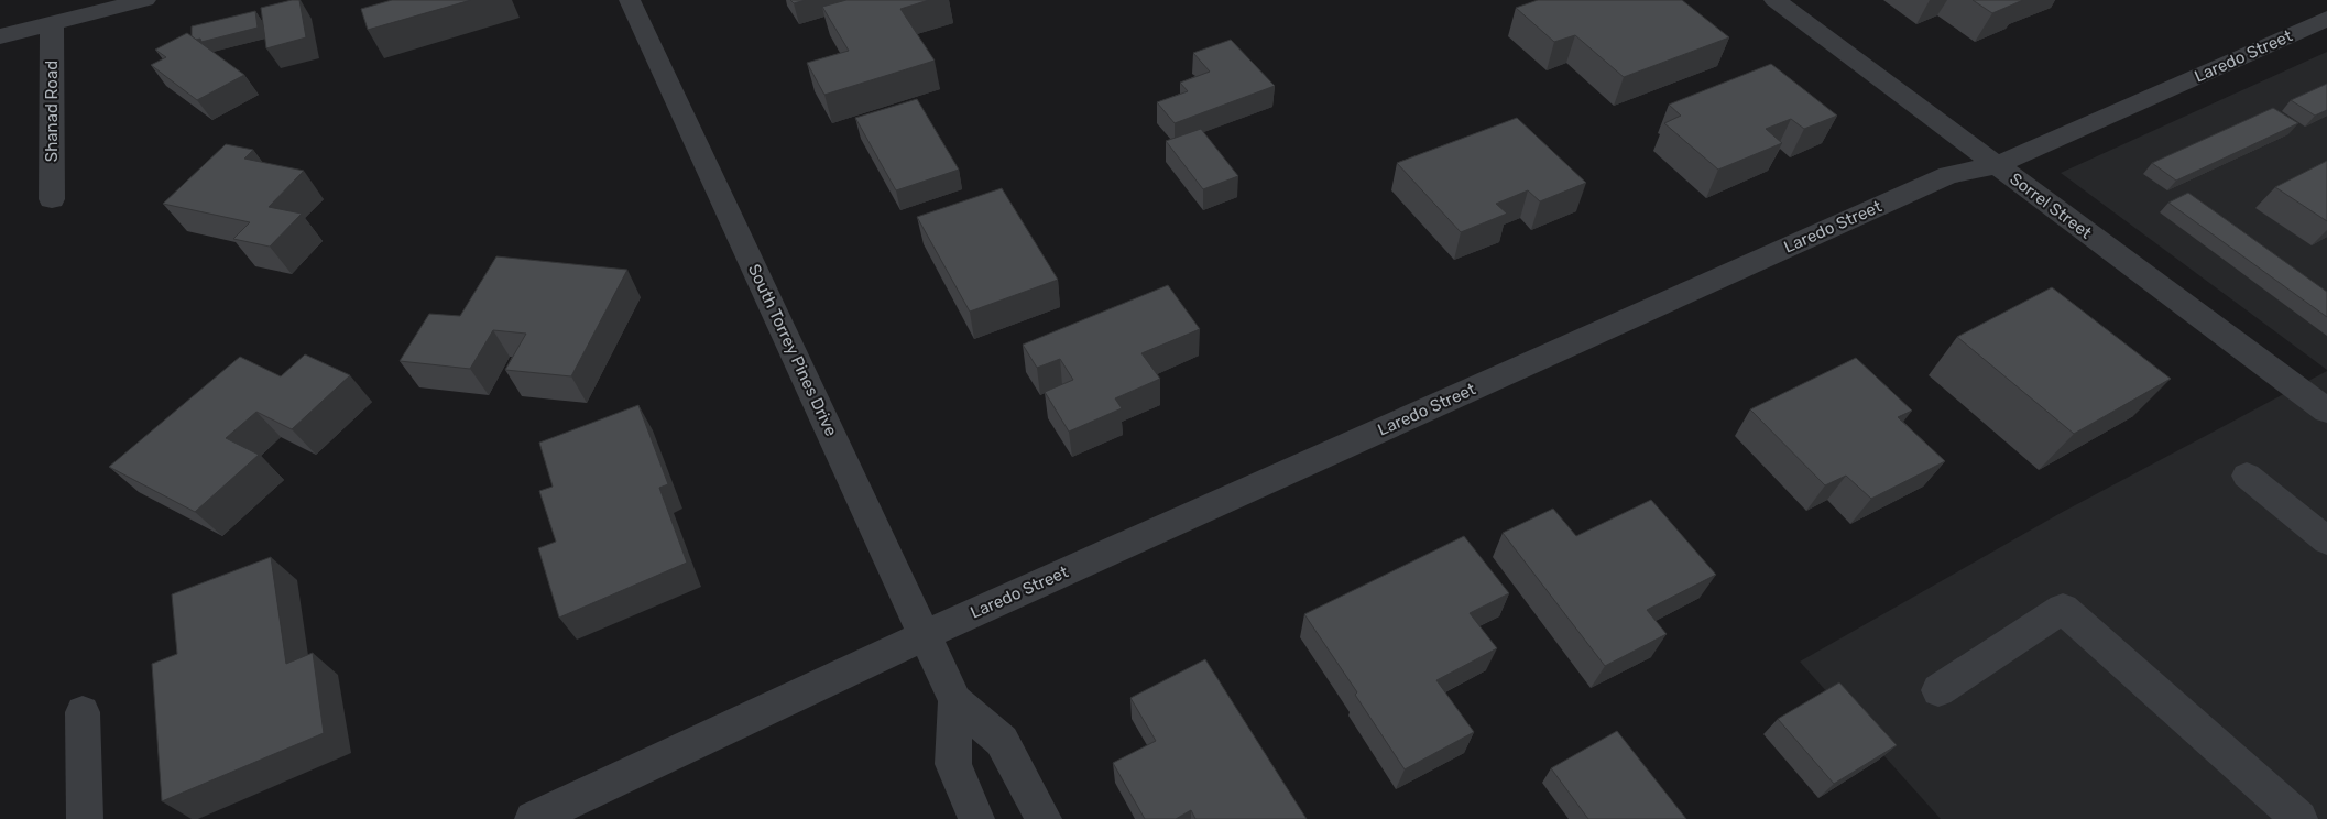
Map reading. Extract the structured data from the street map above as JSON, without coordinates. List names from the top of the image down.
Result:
{
  "streets": {
    "street": [
      "Laredo Street",
      "Shanad Road",
      "Sorrel Street",
      "South Torrey Pines Drive"
    ]
  },
  "crossings": [
    ["Laredo Street", "Sorrel Street"],
    ["Laredo Street", "South Torrey Pines Drive"]
  ]
}
